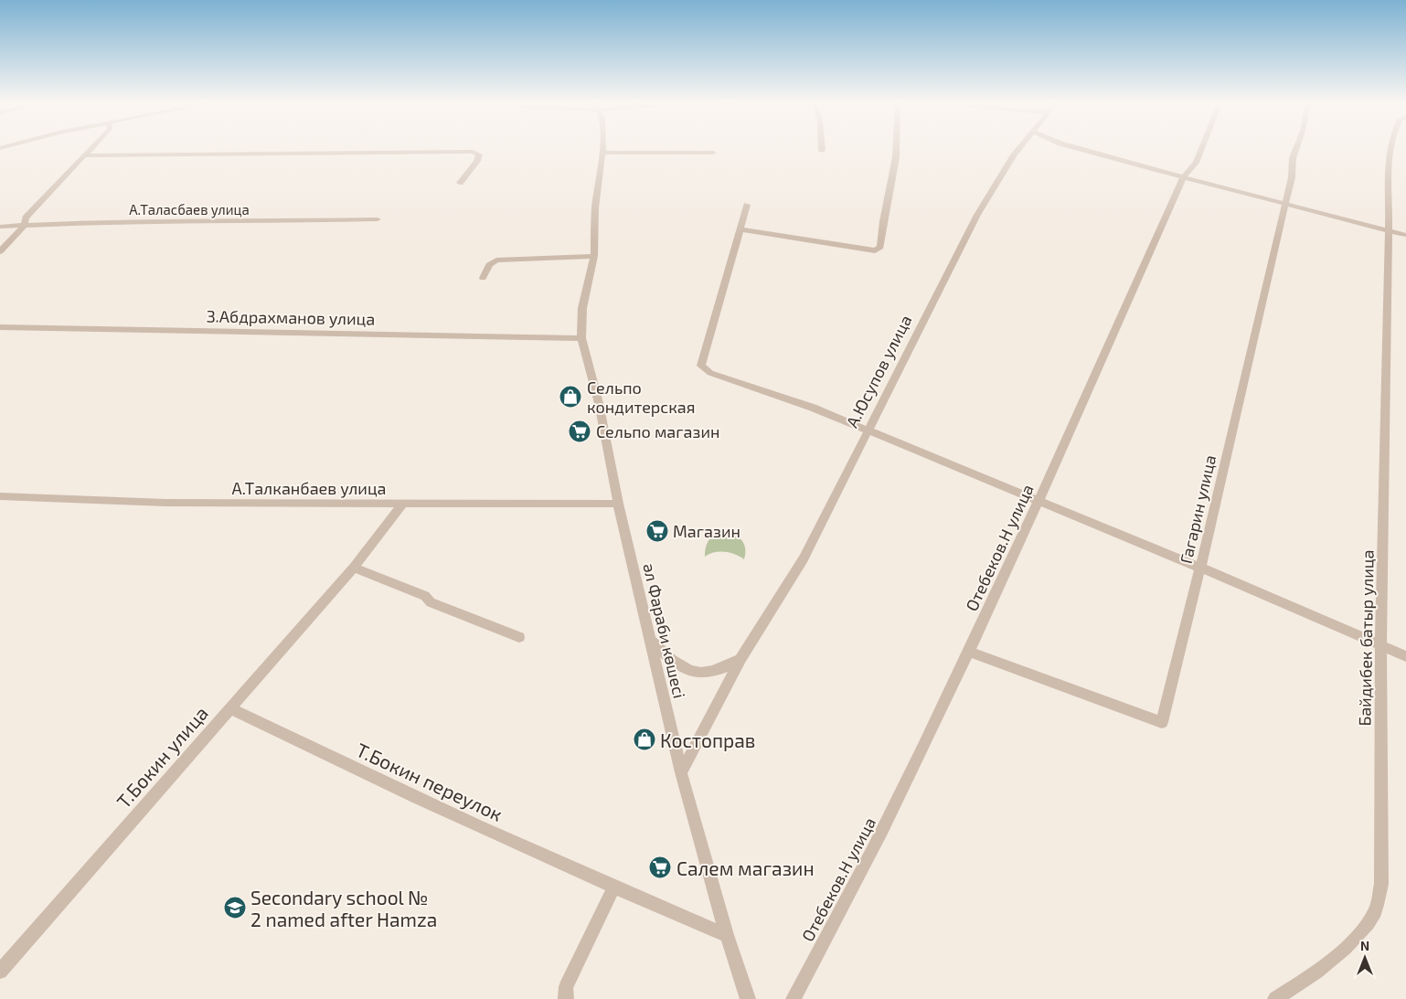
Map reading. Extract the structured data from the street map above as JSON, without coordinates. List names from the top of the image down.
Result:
{
  "streets": {
    "street": [
      "А.Таласбаев улица",
      "З.Абдрахманов улица",
      "А.Юсупов улица",
      "А.Талканбаев улица",
      "Гагарин улица",
      "Отебеков.Н улица",
      "әл Фараби көшесі",
      "Байдибек батыр улица",
      "Т.Бокин улица",
      "Т.Бокин переулок"
    ]
  },
  "crossings": [
    ["З.Абдрахманов улица", "әл Фараби көшесі"],
    ["А.Юсупов улица", "әл Фараби көшесі"],
    ["А.Талканбаев улица", "әл Фараби көшесі"],
    ["А.Талканбаев улица", "Т.Бокин улица"],
    ["Гагарин улица", "Отебеков.Н улица"],
    ["әл Фараби көшесі", "Т.Бокин переулок"],
    ["Т.Бокин улица", "Т.Бокин переулок"]
  ],
  "places": {
    "shop": ["Сельпо кондитерская", "Костоправ"],
    "supermarket": ["Сельпо магазин", "Магазин", "Салем магазин"],
    "school or university": ["Secondary school № 2 named after Hamza"]
  },
  "north": "top"
}
